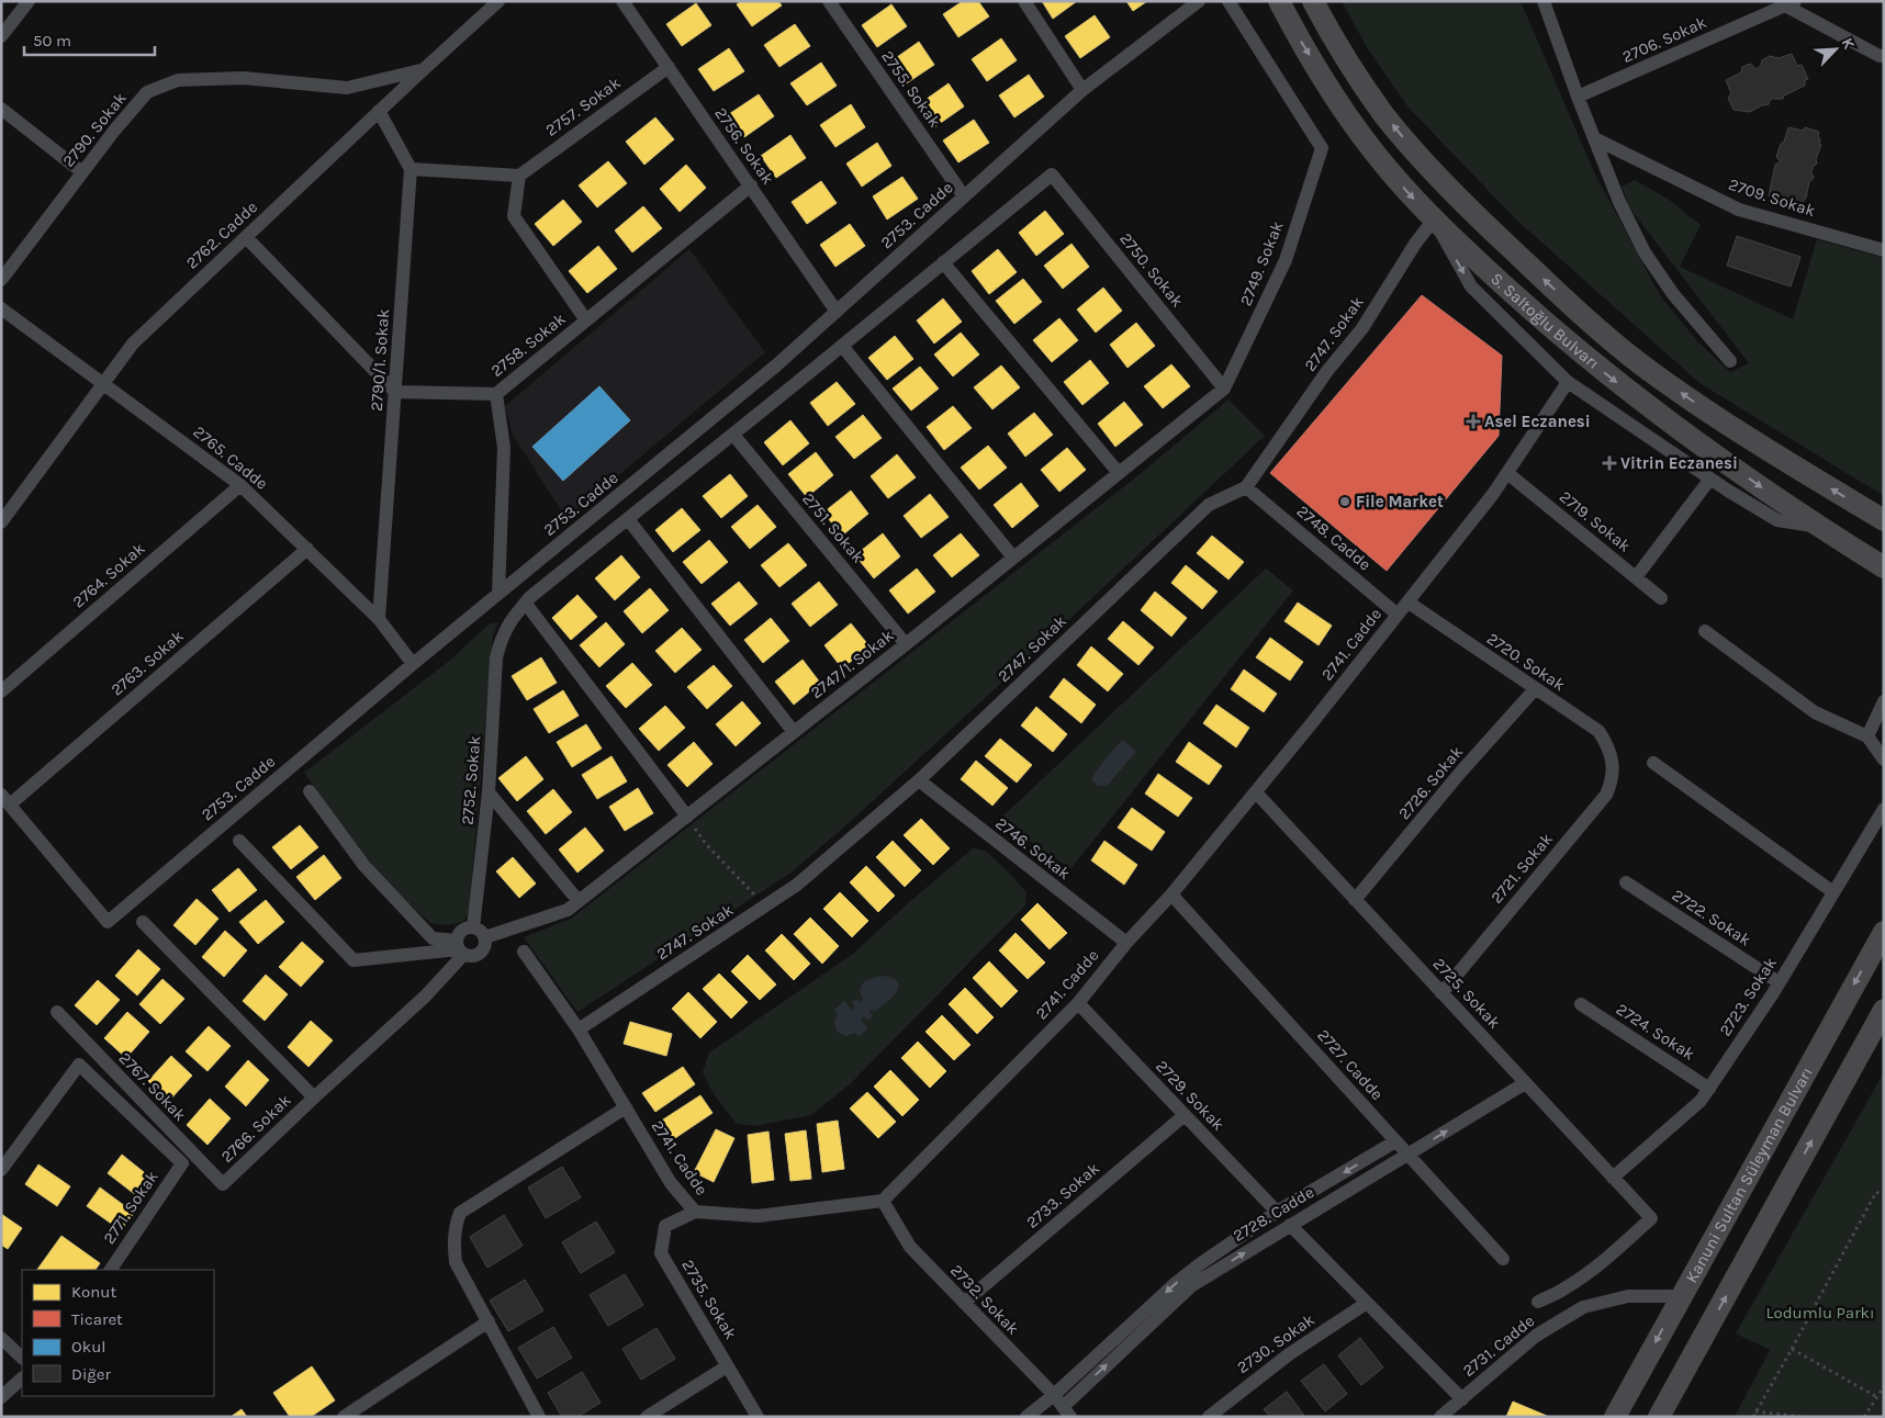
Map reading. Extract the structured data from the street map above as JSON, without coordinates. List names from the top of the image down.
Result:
{
  "streets": {
    "main road": ["S. Saltoğlu Bulvarı", "Kanuni Sultan Süleyman Bulvarı"],
    "street": [
      "2706. Sokak",
      "2755. Sokak",
      "2757. Sokak",
      "2790. Sokak",
      "2756. Sokak",
      "2709. Sokak",
      "2753. Cadde",
      "2762. Cadde",
      "2749. Sokak",
      "2750. Sokak",
      "2747. Sokak",
      "2758. Sokak",
      "2790/1. Sokak",
      "2765. Cadde",
      "2719. Sokak",
      "2751. Sokak",
      "2748. Cadde",
      "2764. Sokak",
      "2741. Cadde",
      "2720. Sokak",
      "2763. Sokak",
      "2747/1. Sokak",
      "2752. Sokak",
      "2726. Sokak",
      "2746. Sokak",
      "2721. Sokak",
      "2722. Sokak",
      "2725. Sokak",
      "2723. Sokak",
      "2724. Sokak",
      "2727. Cadde",
      "2767. Sokak",
      "2729. Sokak",
      "2766. Sokak",
      "2733. Sokak",
      "2771. Sokak",
      "2728. Cadde",
      "2735. Sokak",
      "2732. Sokak",
      "2730. Sokak",
      "2731. Cadde"
    ]
  },
  "crossings": [
    ["2755. Sokak", "2753. Cadde"],
    ["2757. Sokak", "2756. Sokak"],
    ["2790. Sokak", "2762. Cadde"],
    ["2756. Sokak", "2753. Cadde"],
    ["2756. Sokak", "2758. Sokak"],
    ["2753. Cadde", "2765. Cadde"],
    ["2753. Cadde", "2763. Sokak"],
    ["2762. Cadde", "2765. Cadde"],
    ["2749. Sokak", "2750. Sokak"],
    ["2749. Sokak", "2747/1. Sokak"],
    ["2750. Sokak", "2747/1. Sokak"],
    ["S. Saltoğlu Bulvarı", "2747. Sokak"],
    ["2747. Sokak", "2748. Cadde"],
    ["2747. Sokak", "2741. Cadde"],
    ["2747. Sokak", "2746. Sokak"],
    ["2758. Sokak", "2790/1. Sokak"],
    ["2790/1. Sokak", "2765. Cadde"],
    ["2765. Cadde", "2764. Sokak"],
    ["2765. Cadde", "2763. Sokak"],
    ["2719. Sokak", "2741. Cadde"],
    ["2751. Sokak", "2747/1. Sokak"],
    ["2748. Cadde", "2741. Cadde"],
    ["2741. Cadde", "2720. Sokak"],
    ["2741. Cadde", "2746. Sokak"],
    ["2741. Cadde", "2725. Sokak"],
    ["2741. Cadde", "2727. Cadde"],
    ["2741. Cadde", "2729. Sokak"],
    ["2741. Cadde", "2735. Sokak"],
    ["2741. Cadde", "2732. Sokak"],
    ["2720. Sokak", "2726. Sokak"],
    ["2720. Sokak", "2721. Sokak"],
    ["2747/1. Sokak", "2752. Sokak"],
    ["2747/1. Sokak", "2766. Sokak"],
    ["2752. Sokak", "2766. Sokak"],
    ["2726. Sokak", "2725. Sokak"],
    ["2721. Sokak", "2725. Sokak"],
    ["2722. Sokak", "2723. Sokak"],
    ["2725. Sokak", "2723. Sokak"],
    ["2725. Sokak", "2728. Cadde"],
    ["2723. Sokak", "2724. Sokak"],
    ["2727. Cadde", "2728. Cadde"],
    ["2767. Sokak", "2766. Sokak"],
    ["2729. Sokak", "2733. Sokak"],
    ["2729. Sokak", "2728. Cadde"],
    ["Kanuni Sultan Süleyman Bulvarı", "2731. Cadde"],
    ["2733. Sokak", "2732. Sokak"],
    ["2728. Cadde", "2732. Sokak"]
  ],
  "parks": ["Lodumlu Parkı"],
  "places": {
    "health": ["Asel Eczanesi", "Vitrin Eczanesi"],
    "other": ["File Market"]
  },
  "legend": [
    "Konut",
    "Ticaret",
    "Okul",
    "Diğer"
  ],
  "scale_bar": "50 m",
  "north": "top right"
}
